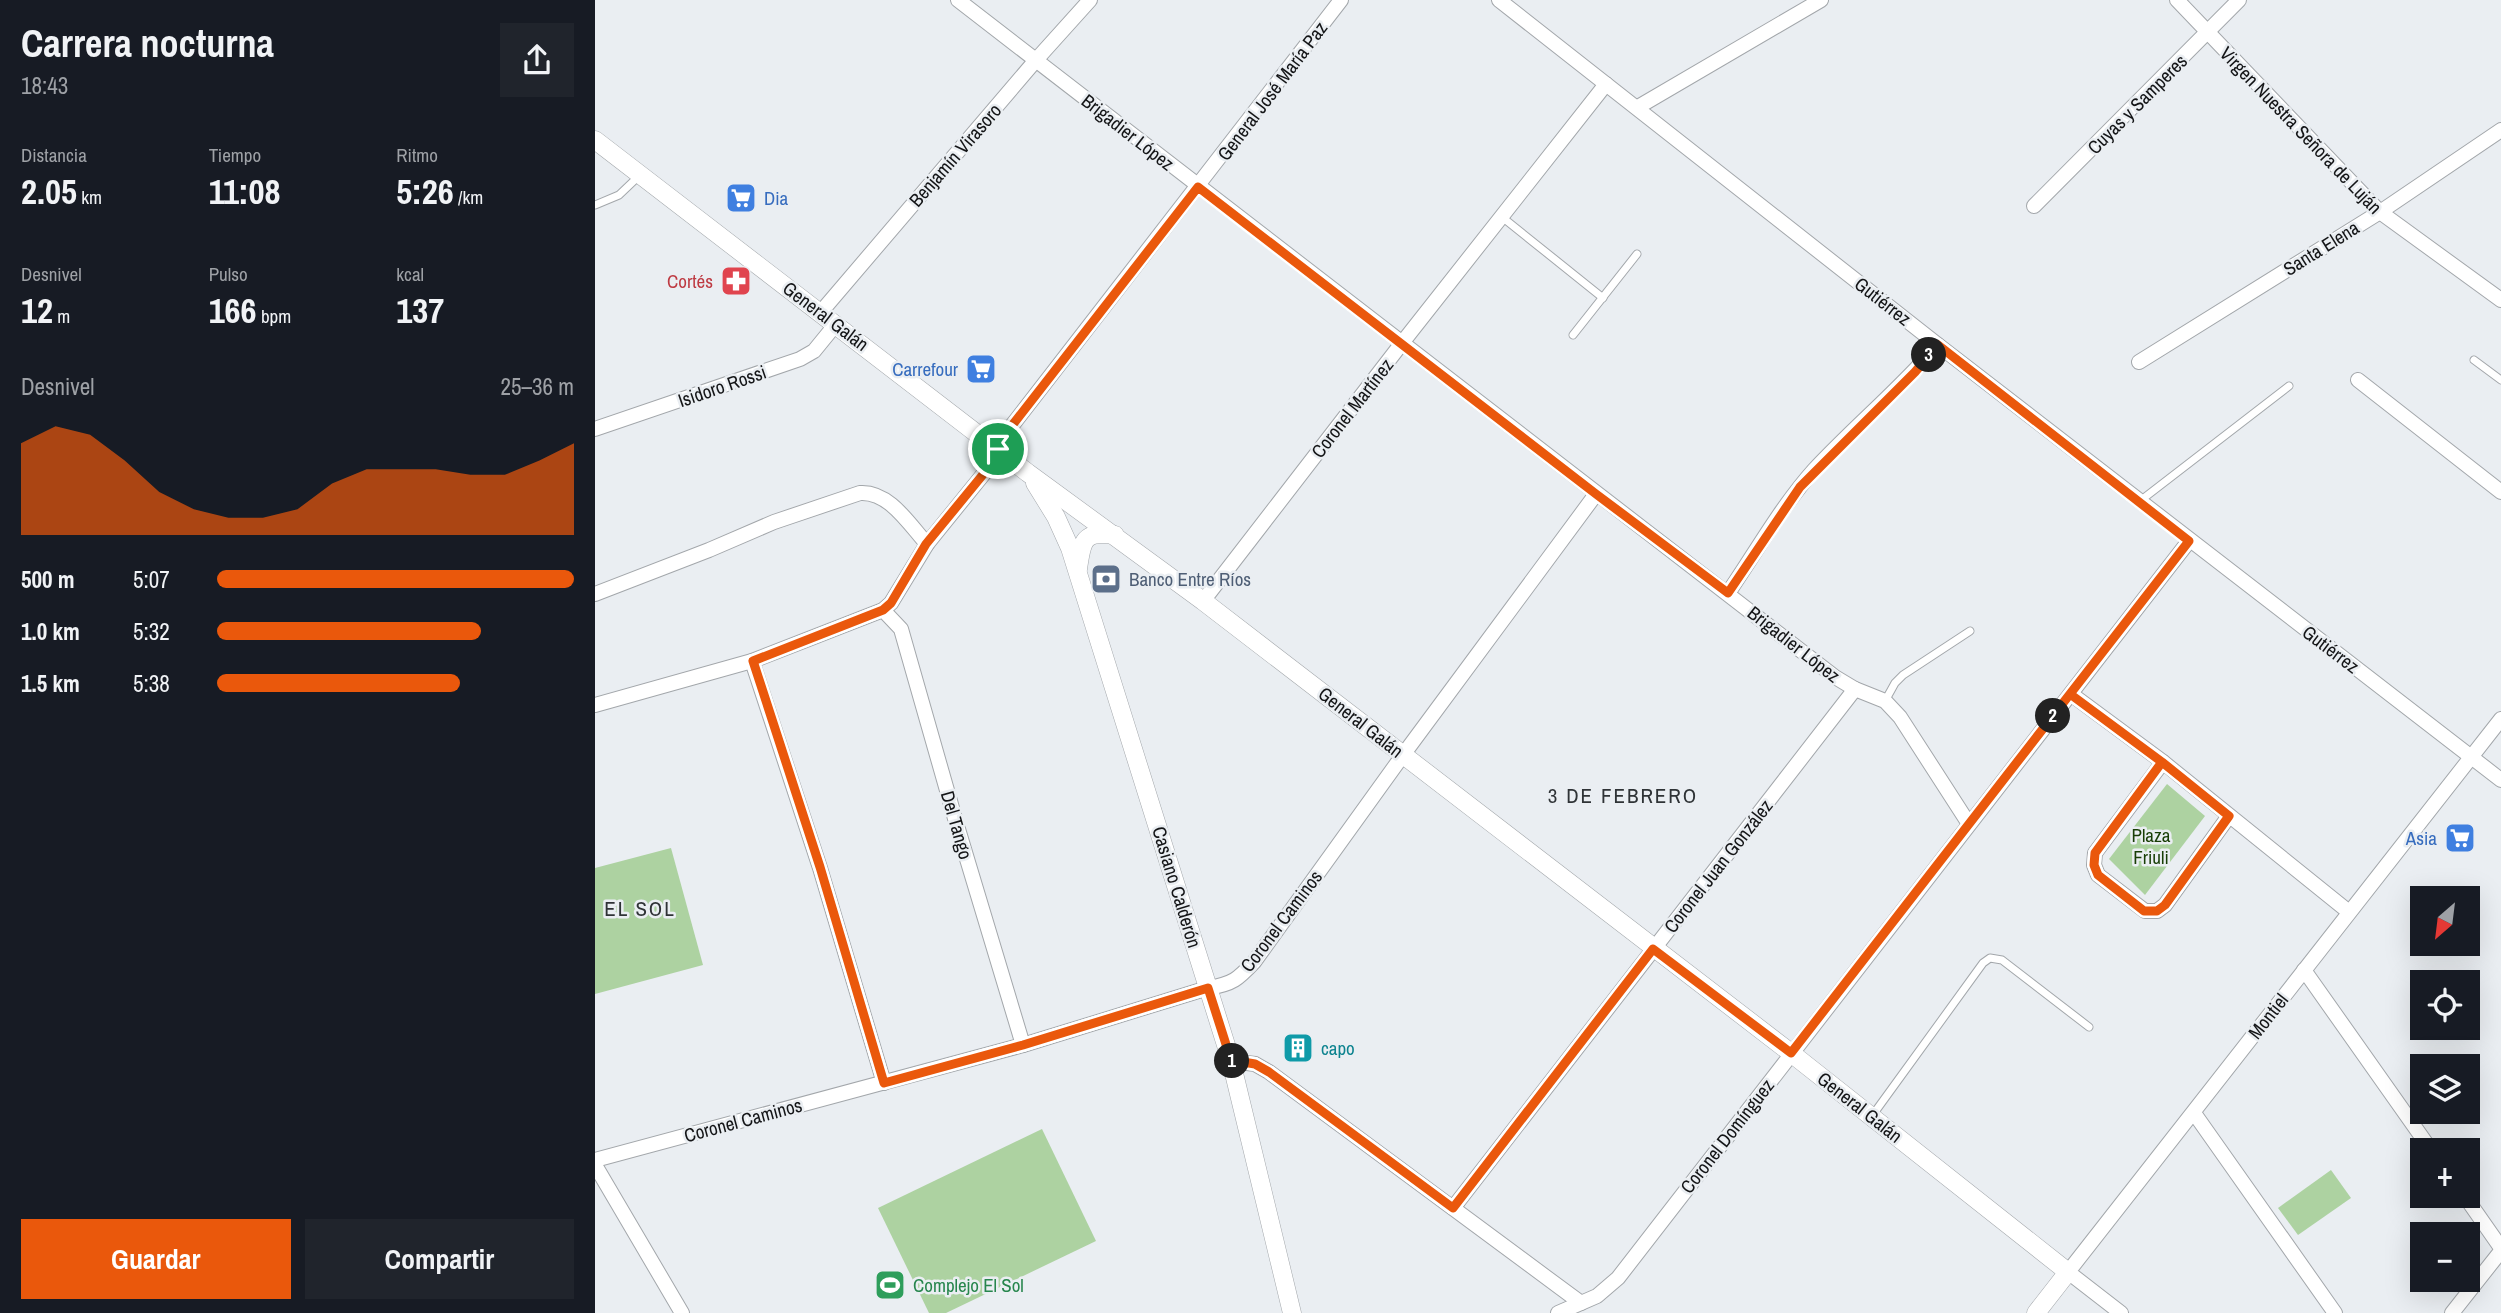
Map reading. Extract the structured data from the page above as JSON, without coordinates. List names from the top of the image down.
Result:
{
  "streets": {
    "street": [
      "General José María Paz",
      "Cuyas y Samperes",
      "Virgen Nuestra Señora de Luján",
      "Brigadier López",
      "Benjamín Virasoro",
      "Santa Elena",
      "Gutiérrez",
      "General Galán",
      "Isidoro Rossi",
      "Coronel Martínez",
      "Del Tango",
      "Coronel Juan González",
      "Casiano Calderón",
      "Coronel Caminos",
      "Montiel",
      "Coronel Domínguez"
    ]
  },
  "crossings": [
    ["General José María Paz", "Brigadier López"],
    ["General José María Paz", "General Galán"],
    ["General José María Paz", "Del Tango"],
    ["Cuyas y Samperes", "Virgen Nuestra Señora de Luján"],
    ["Virgen Nuestra Señora de Luján", "Santa Elena"],
    ["Brigadier López", "Benjamín Virasoro"],
    ["Brigadier López", "Coronel Martínez"],
    ["Brigadier López", "Coronel Juan González"],
    ["Brigadier López", "Coronel Caminos"],
    ["Brigadier López", "Coronel Domínguez"],
    ["Benjamín Virasoro", "General Galán"],
    ["Gutiérrez", "Coronel Martínez"],
    ["Gutiérrez", "Montiel"],
    ["Gutiérrez", "Coronel Domínguez"],
    ["General Galán", "Isidoro Rossi"],
    ["General Galán", "Coronel Martínez"],
    ["General Galán", "Coronel Juan González"],
    ["General Galán", "Casiano Calderón"],
    ["General Galán", "Coronel Caminos"],
    ["General Galán", "Montiel"],
    ["General Galán", "Coronel Domínguez"],
    ["Del Tango", "Coronel Caminos"],
    ["Casiano Calderón", "Coronel Caminos"]
  ],
  "districts": ["3 DE FEBRERO", "EL SOL"],
  "parks": ["Plaza Friuli"],
  "places": {
    "supermarket": ["Dia", "Carrefour", "Asia"],
    "pharmacy": ["Cortés"],
    "bank": ["Banco Entre Ríos"],
    "building": ["capo"],
    "sports": ["Complejo El Sol"]
  },
  "north": "bottom left",
  "page": {
    "heading": ["Carrera nocturna", "18:43"],
    "stats": [
      ["Distancia", "2.05 km"],
      ["Tiempo", "11:08"],
      ["Ritmo", "5:26 /km"],
      ["Desnivel", "12 m"],
      ["Pulso", "166 bpm"],
      ["kcal", "137"]
    ],
    "pins": ["3", "2", "1"],
    "chart": ["Desnivel", "25–36 m"],
    "list": [
      {
        "name": "500 m",
        "note": "5:07"
      },
      {
        "name": "1.0 km",
        "note": "5:32"
      },
      {
        "name": "1.5 km",
        "note": "5:38"
      }
    ],
    "map_buttons": ["+", "−"],
    "buttons": ["Guardar", "Compartir"]
  }
}
